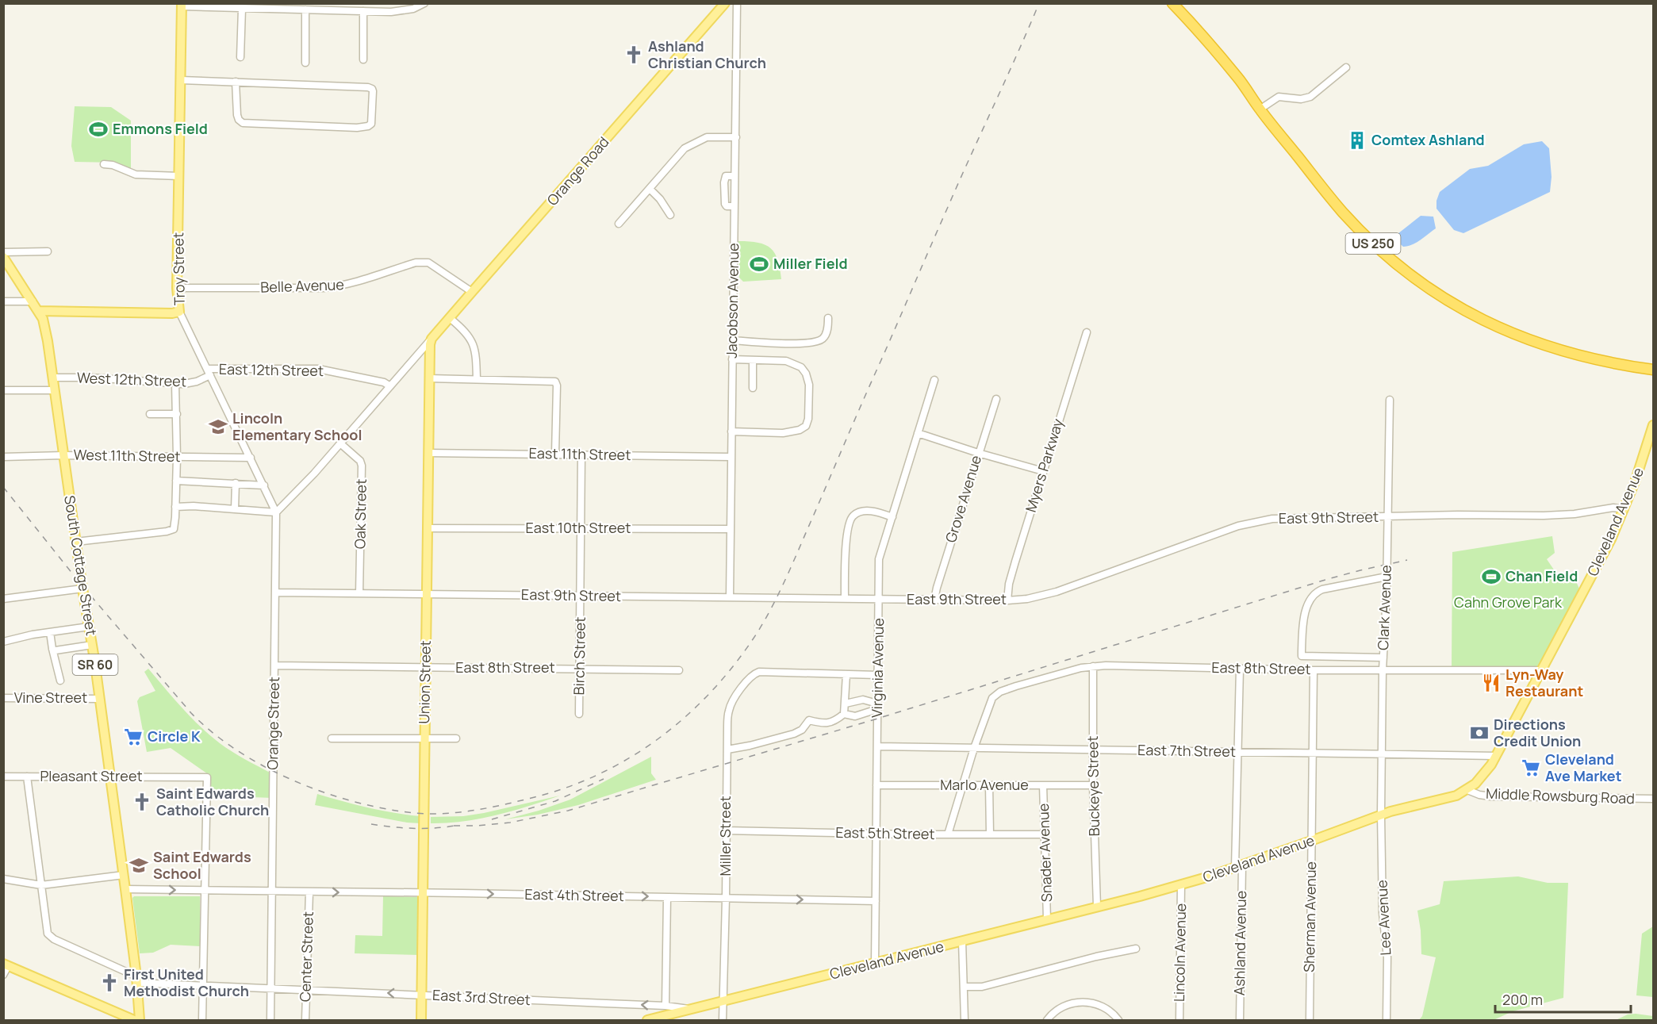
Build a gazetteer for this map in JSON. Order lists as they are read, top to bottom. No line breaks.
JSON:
{"streets":{"highway":["US 250"],"main road":["Orange Road","Troy Street","Cleveland Avenue","South Cottage Street","SR 60","Union Street"],"street":["Belle Avenue","Jacobson Avenue","East 12th Street","West 12th Street","East 11th Street","West 11th Street","Myers Parkway","Grove Avenue","Oak Street","East 9th Street","East 10th Street","Clark Avenue","Birch Street","East 8th Street","Virginia Avenue","Vine Street","Orange Street","East 7th Street","Pleasant Street","Marlo Avenue","Buckeye Street","Middle Rowsburg Road","East 5th Street","Miller Street","Snader Avenue","East 4th Street","Sherman Avenue","Lee Avenue","Ashland Avenue","Lincoln Avenue","Center Street","East 3rd Street"]},"crossings":[["Orange Road","Troy Street"],["Orange Road","Belle Avenue"],["Orange Road","East 12th Street"],["Orange Road","Oak Street"],["Orange Road","Union Street"],["Orange Road","Orange Street"],["Troy Street","Belle Avenue"],["Troy Street","East 12th Street"],["Troy Street","West 12th Street"],["Troy Street","West 11th Street"],["Troy Street","Orange Street"],["Jacobson Avenue","East 11th Street"],["Jacobson Avenue","East 9th Street"],["Jacobson Avenue","East 10th Street"],["East 12th Street","West 12th Street"],["West 12th Street","South Cottage Street"],["East 11th Street","Birch Street"],["East 11th Street","Union Street"],["West 11th Street","South Cottage Street"],["Myers Parkway","East 9th Street"],["Grove Avenue","East 9th Street"],["Oak Street","East 9th Street"],["East 9th Street","Cleveland Avenue"],["East 9th Street","Clark Avenue"],["East 9th Street","Birch Street"],["East 9th Street","Virginia Avenue"],["East 9th Street","Union Street"],["East 9th Street","Orange Street"],["Cleveland Avenue","Clark Avenue"],["Cleveland Avenue","East 8th Street"],["Cleveland Avenue","Virginia Avenue"],["Cleveland Avenue","East 7th Street"],["Cleveland Avenue","Buckeye Street"],["Cleveland Avenue","Middle Rowsburg Road"],["Cleveland Avenue","Miller Street"],["Cleveland Avenue","Snader Avenue"],["Cleveland Avenue","Sherman Avenue"],["Cleveland Avenue","Lee Avenue"],["Cleveland Avenue","Ashland Avenue"],["Cleveland Avenue","Lincoln Avenue"],["Cleveland Avenue","East 3rd Street"],["East 10th Street","Birch Street"],["East 10th Street","Union Street"],["South Cottage Street","SR 60"],["South Cottage Street","Vine Street"],["South Cottage Street","Pleasant Street"],["South Cottage Street","East 4th Street"],["South Cottage Street","East 3rd Street"],["Clark Avenue","East 8th Street"],["Clark Avenue","East 7th Street"],["Clark Avenue","Lee Avenue"],["Birch Street","East 8th Street"],["East 8th Street","Union Street"],["East 8th Street","Orange Street"],["East 8th Street","East 7th Street"],["East 8th Street","Buckeye Street"],["East 8th Street","Sherman Avenue"],["East 8th Street","Ashland Avenue"],["Virginia Avenue","East 7th Street"],["Virginia Avenue","Marlo Avenue"],["Virginia Avenue","East 5th Street"],["Virginia Avenue","East 4th Street"],["Union Street","East 4th Street"],["Union Street","East 3rd Street"],["Orange Street","East 4th Street"],["Orange Street","East 3rd Street"],["East 7th Street","Buckeye Street"],["East 7th Street","Sherman Avenue"],["East 7th Street","Ashland Avenue"],["Pleasant Street","East 4th Street"],["Marlo Avenue","Buckeye Street"],["Marlo Avenue","Snader Avenue"],["East 5th Street","Miller Street"],["East 5th Street","Snader Avenue"],["Miller Street","East 4th Street"],["East 4th Street","Center Street"],["Center Street","East 3rd Street"]],"one_way":["East 4th Street","East 3rd Street"],"parks":["Cahn Grove Park"],"places":{"church":["Ashland Christian Church","Saint Edwards Catholic Church","First United Methodist Church"],"sports":["Emmons Field","Miller Field","Chan Field"],"building":["Comtex Ashland"],"school or university":["Lincoln Elementary School","Saint Edwards School"],"restaurant":["Lyn-Way Restaurant"],"bank":["Directions Credit Union"],"supermarket":["Circle K","Cleveland Ave Market"]},"scale_bar":"200 m"}
